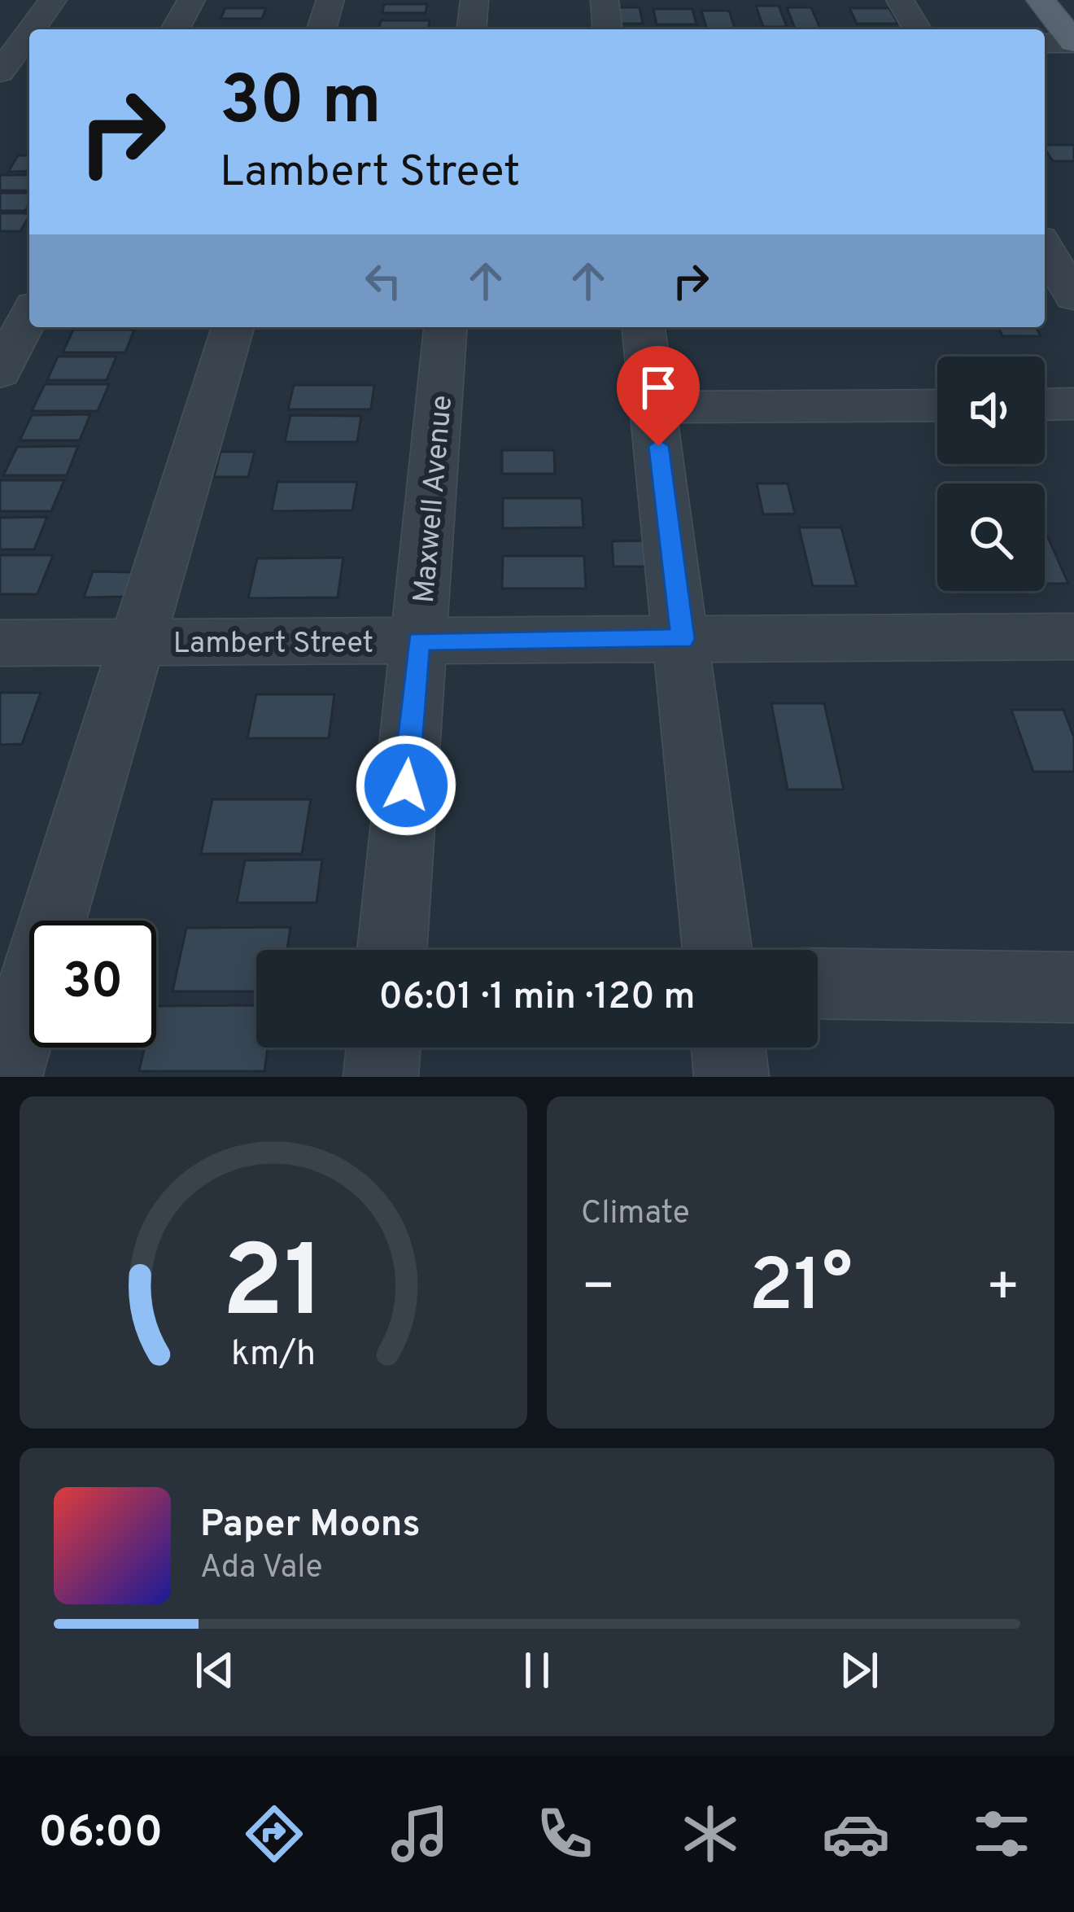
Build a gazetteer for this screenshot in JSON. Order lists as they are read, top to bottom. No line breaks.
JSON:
{"streets":{"street":["Maxwell Avenue","Lambert Street"]},"crossings":[["Maxwell Avenue","Lambert Street"]],"page":{"turn":["30 m","Lambert Street"],"limit":"30","trip":"06:01 · 1 min · 120 m","tile":"Climate","heat":["−","21°","+"],"song":["Paper Moons","Ada Vale"],"tabs":"06:00","gauge":["21","km/h"]}}
